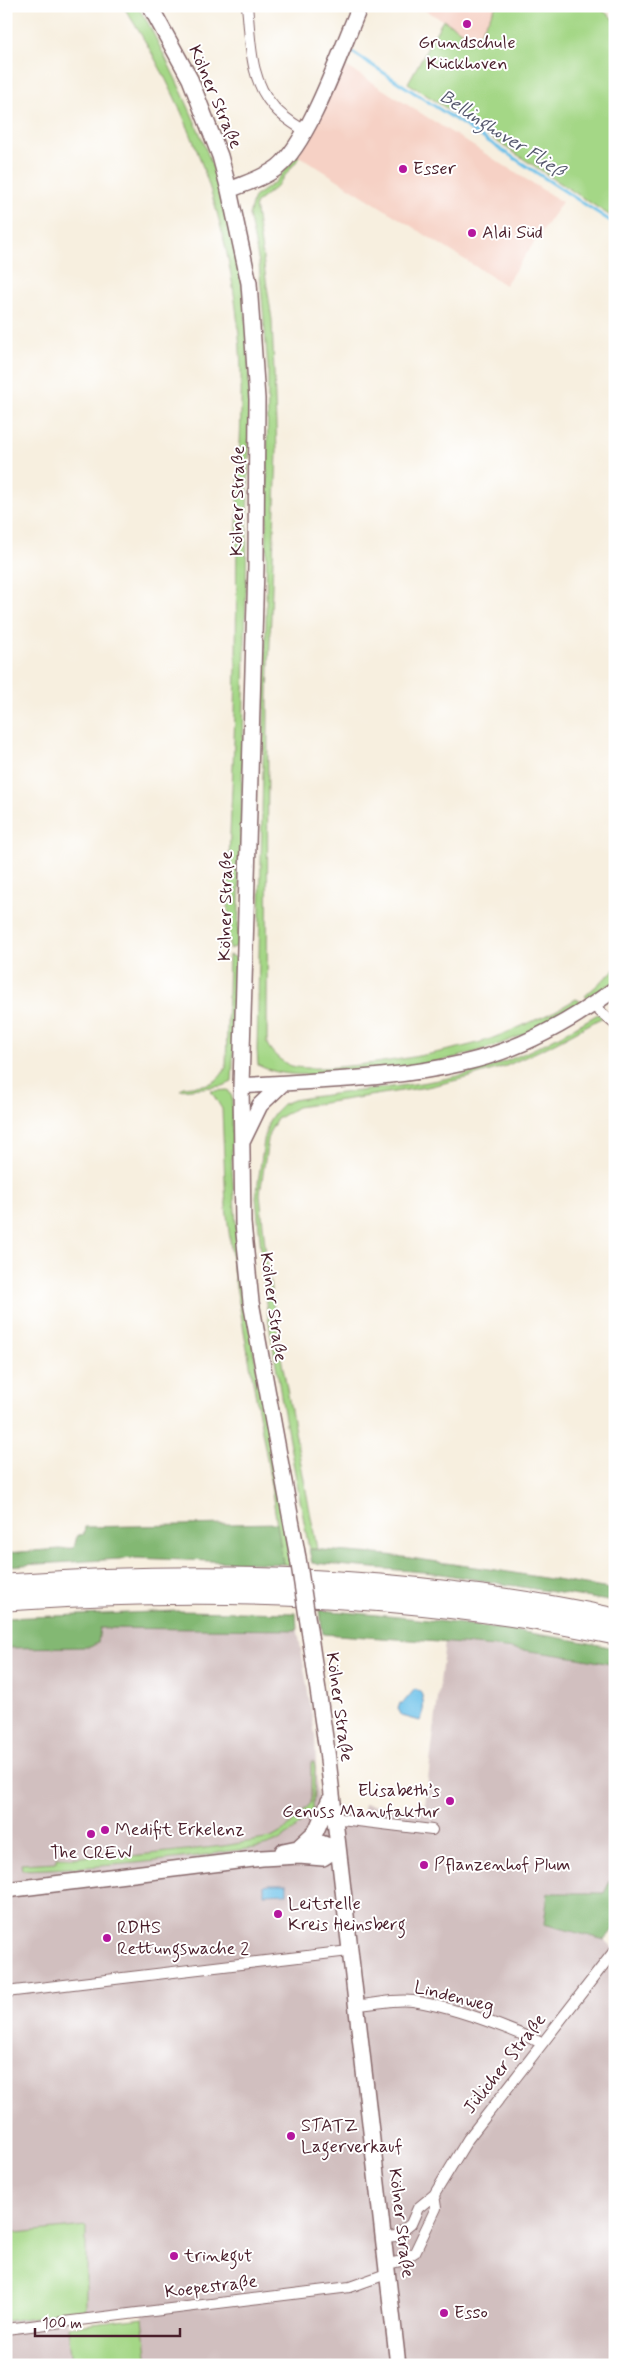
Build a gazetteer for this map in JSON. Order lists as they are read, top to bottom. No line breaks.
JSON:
{"streets":{"main road":["Kölner Straße"],"street":["Lindenweg","Jülicher Straße","Koepestraße"]},"crossings":[["Kölner Straße","Lindenweg"],["Kölner Straße","Jülicher Straße"],["Kölner Straße","Koepestraße"],["Lindenweg","Jülicher Straße"],["Jülicher Straße","Koepestraße"]],"water":["Bellinghover Fließ"],"places":["Grundschule Kückhoven","Esser","Aldi Süd","Elisabeth’s Genuss Manufaktur","Medifit Erkelenz","The CREW","Pflanzenhof Plum","Leitstelle Kreis Heinsberg","RDHS Rettungswache 2","STATZ Lagerverkauf","trinkgut","Esso"],"scale_bar":"100 m"}
